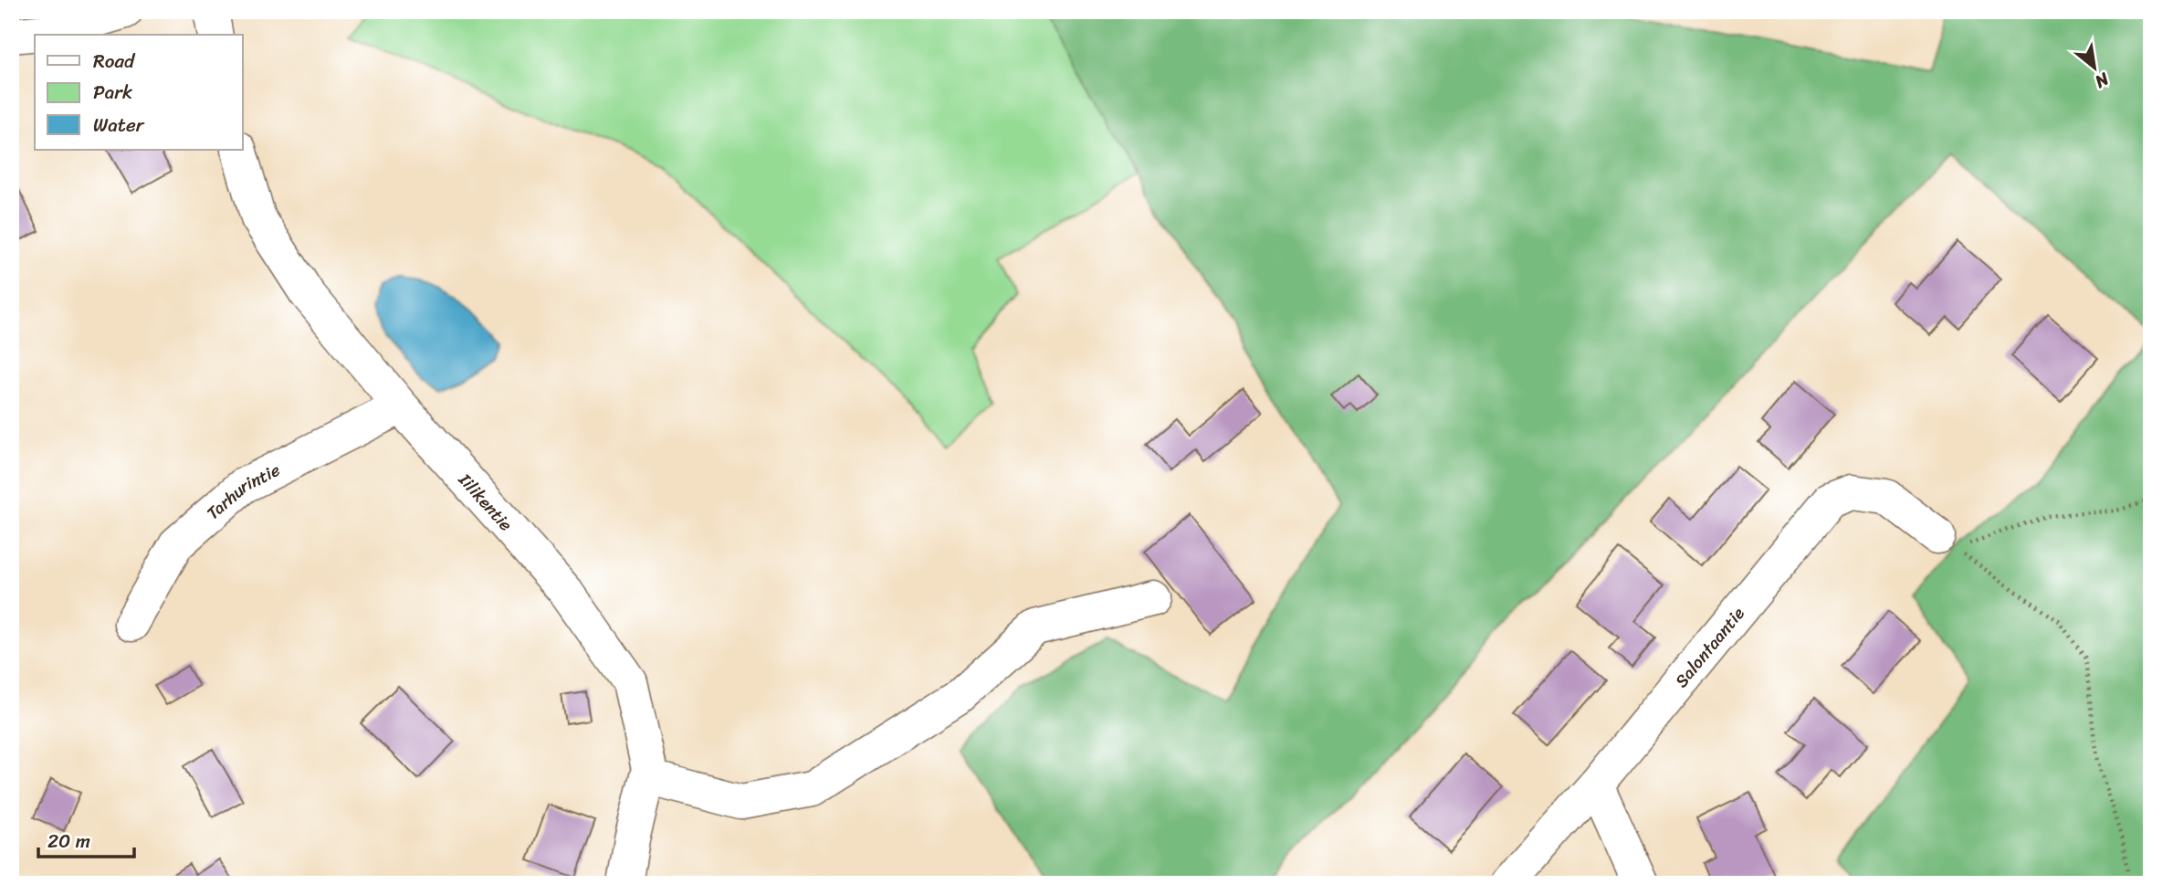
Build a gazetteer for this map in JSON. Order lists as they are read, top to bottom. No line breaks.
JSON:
{"streets":{"street":["Tarhurintie","Iilikentie","Salontaantie"]},"crossings":[["Tarhurintie","Iilikentie"]],"legend":["Road","Park","Water"],"scale_bar":"20 m","north":"bottom right"}
